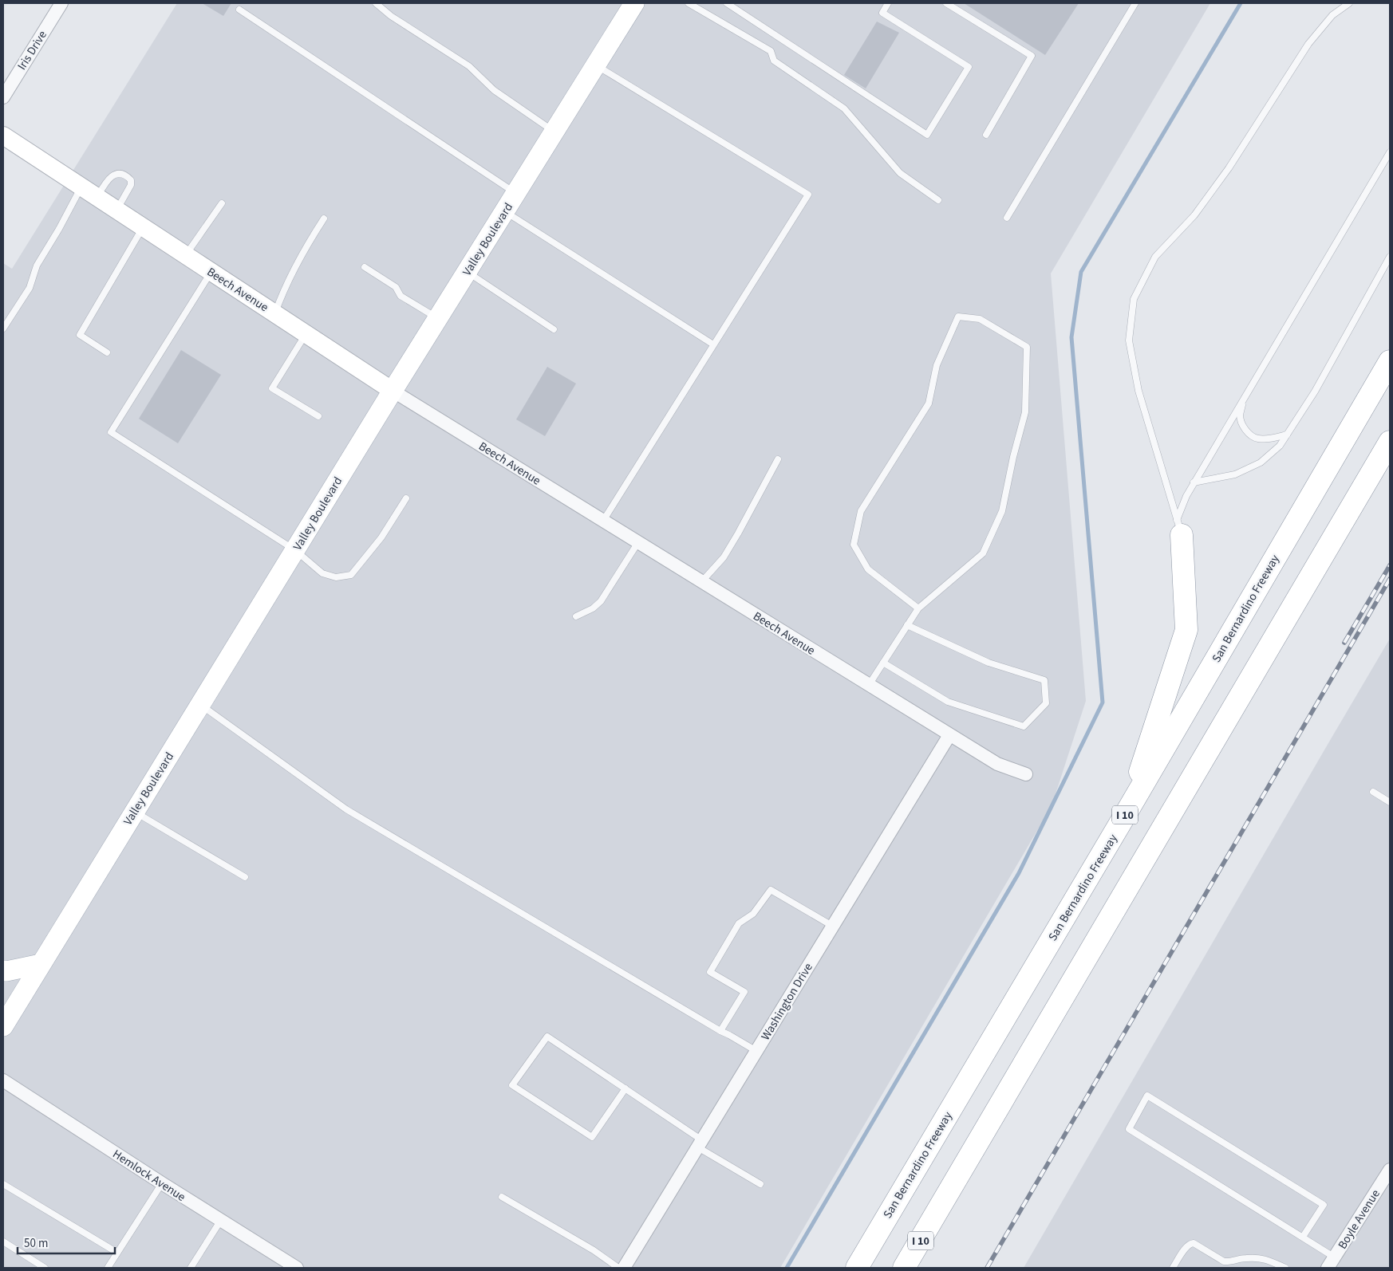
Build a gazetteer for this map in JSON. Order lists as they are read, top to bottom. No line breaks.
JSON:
{"streets":{"highway":["San Bernardino Freeway","I 10"],"main road":["Valley Boulevard","Beech Avenue"],"street":["Iris Drive","Washington Drive","Hemlock Avenue","Boyle Avenue"]},"crossings":[["Valley Boulevard","Beech Avenue"],["Beech Avenue","Washington Drive"]],"scale_bar":"50 m"}
